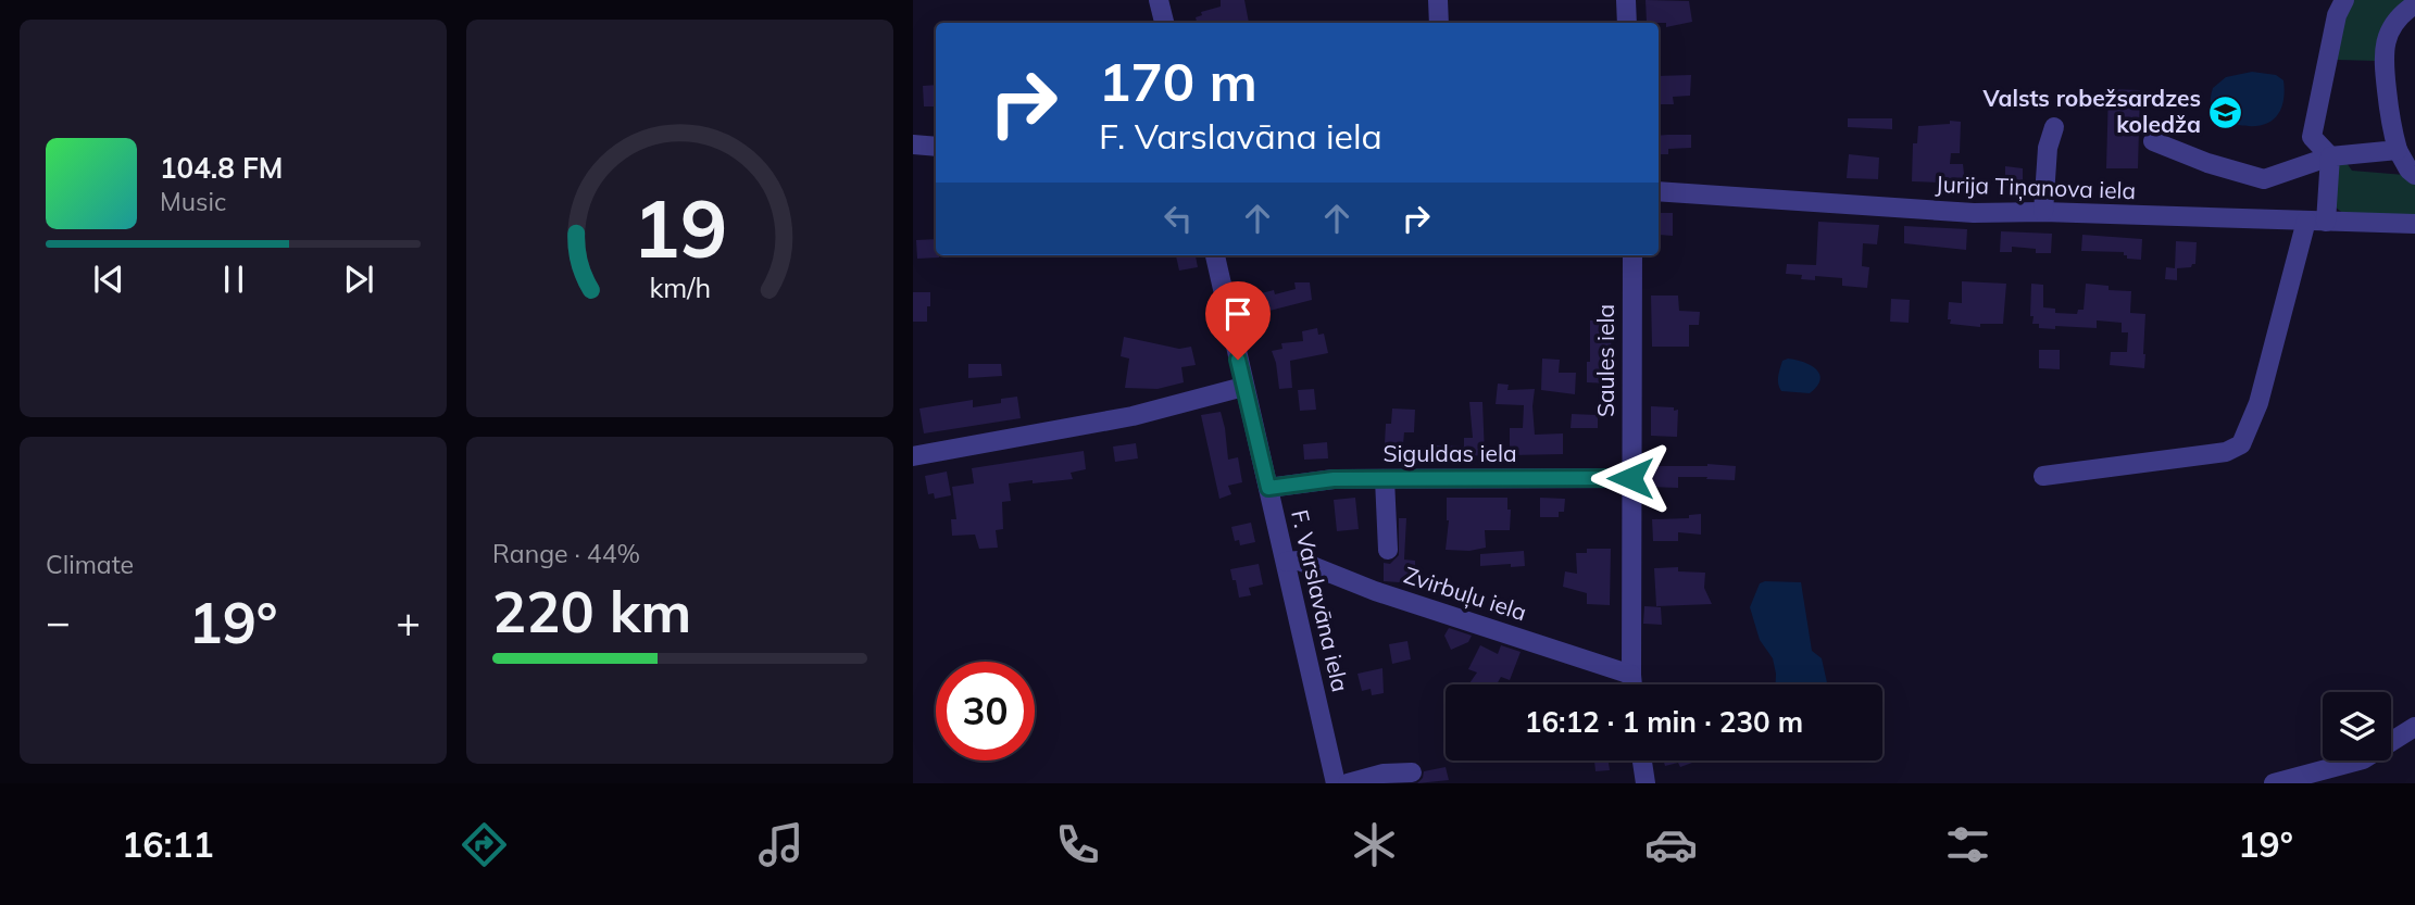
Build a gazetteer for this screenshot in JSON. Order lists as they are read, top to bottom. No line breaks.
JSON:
{"streets":{"street":["Jurija Tiņanova iela","Saules iela","Siguldas iela","Zvirbuļu iela","F. Varslavāna iela"]},"crossings":[["Saules iela","Siguldas iela"],["Saules iela","Zvirbuļu iela"],["Siguldas iela","F. Varslavāna iela"],["Zvirbuļu iela","F. Varslavāna iela"]],"places":{"school or university":["Valsts robežsardzes koledža"]},"page":{"turn":["170 m","F. Varslavāna iela"],"song":["104.8 FM","Music"],"tile":["Climate",["Range · 44%","220 km"]],"heat":["−","19°","+"],"limit":"30","trip":"16:12 · 1 min · 230 m","tabs":["16:11","19°"],"gauge":["19","km/h"]}}
